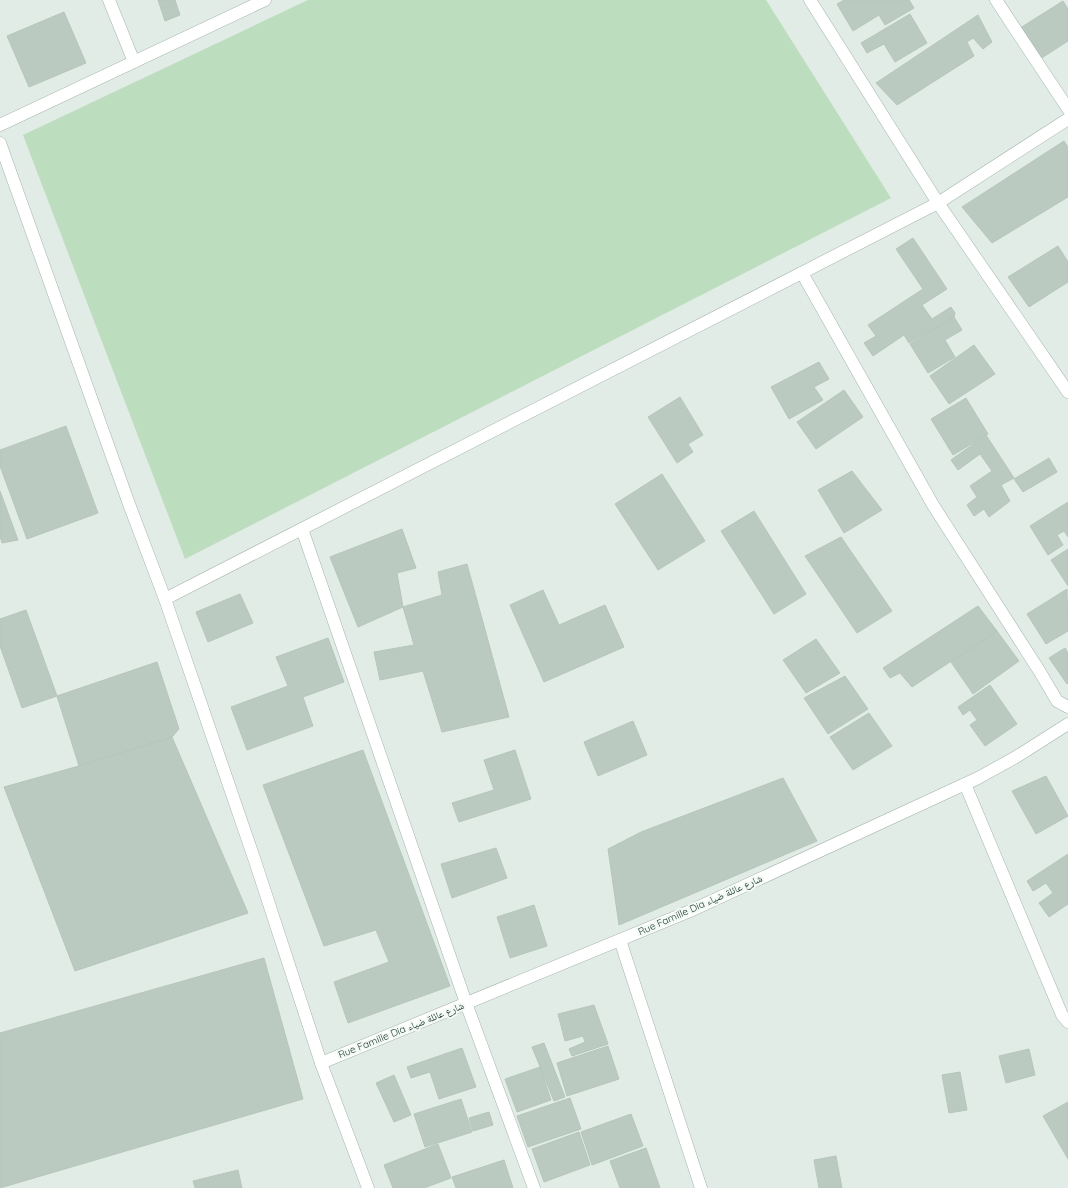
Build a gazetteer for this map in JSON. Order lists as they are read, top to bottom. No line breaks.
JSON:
{"streets":{"street":["Rue Famille Dia شارع عائلة ضياء"]}}
